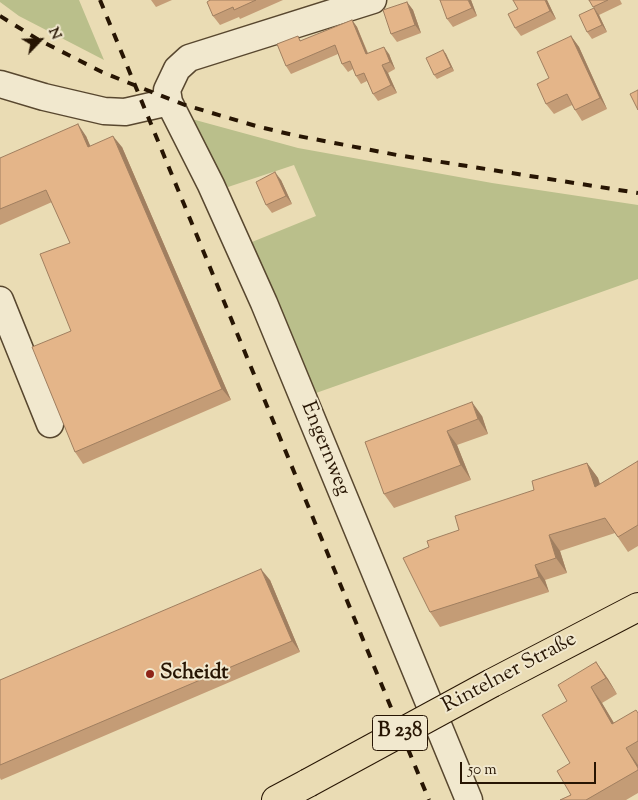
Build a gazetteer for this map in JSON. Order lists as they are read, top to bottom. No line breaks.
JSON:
{"streets":{"main road":["Rintelner Straße","B 238"],"street":["Engernweg"]},"places":["Scheidt"],"scale_bar":"50 m","north":"top right"}
